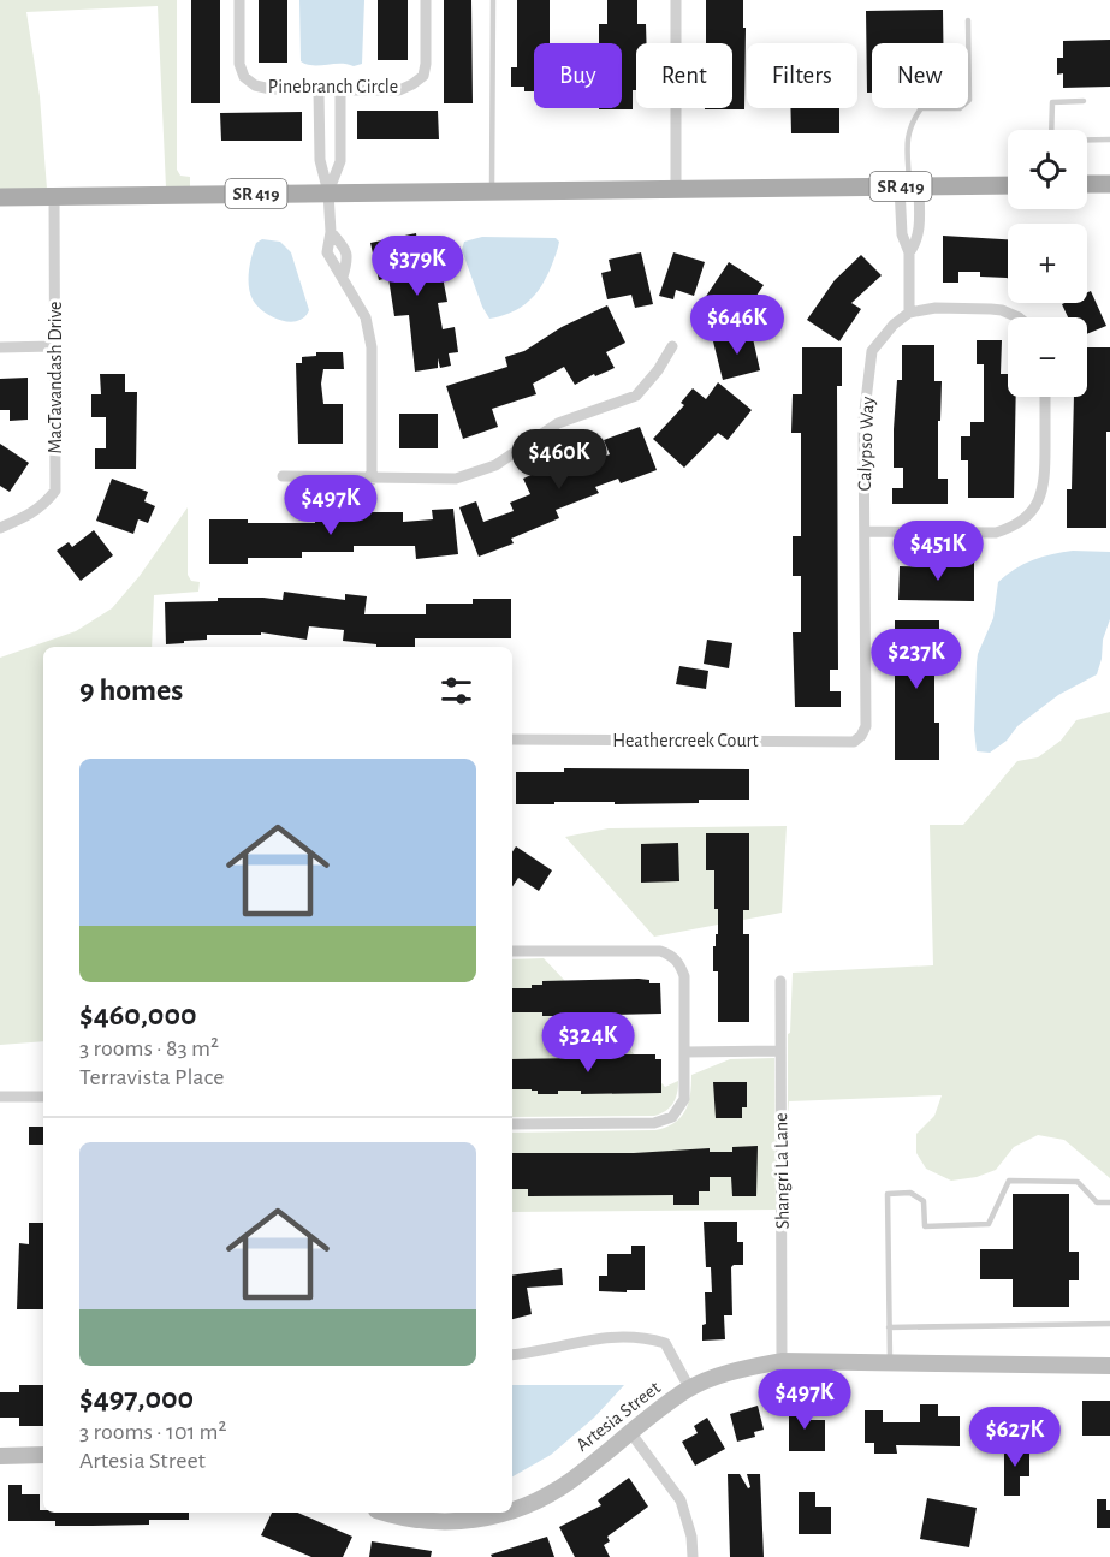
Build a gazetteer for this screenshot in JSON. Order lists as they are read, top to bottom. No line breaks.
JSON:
{"streets":{"main road":["SR 419"],"street":["Pinebranch Circle","MacTavandash Drive","Calypso Way","Heathercreek Court","Shangri La Lane","Artesia Street"]},"crossings":[["SR 419","MacTavandash Drive"],["Calypso Way","Heathercreek Court"],["Shangri La Lane","Artesia Street"]],"page":{"chip":["Buy","Rent","Filters","New"],"map_buttons":["+","−"],"price":["$379K","$646K","$460K","$497K","$451K","$237K","$324K","$497K","$627K"],"heading":"9 homes","list":[{"name":"$460,000","note":"3 rooms · 83 m² · Terravista Place"},{"name":"$497,000","note":"3 rooms · 101 m² · Artesia Street"}]}}
